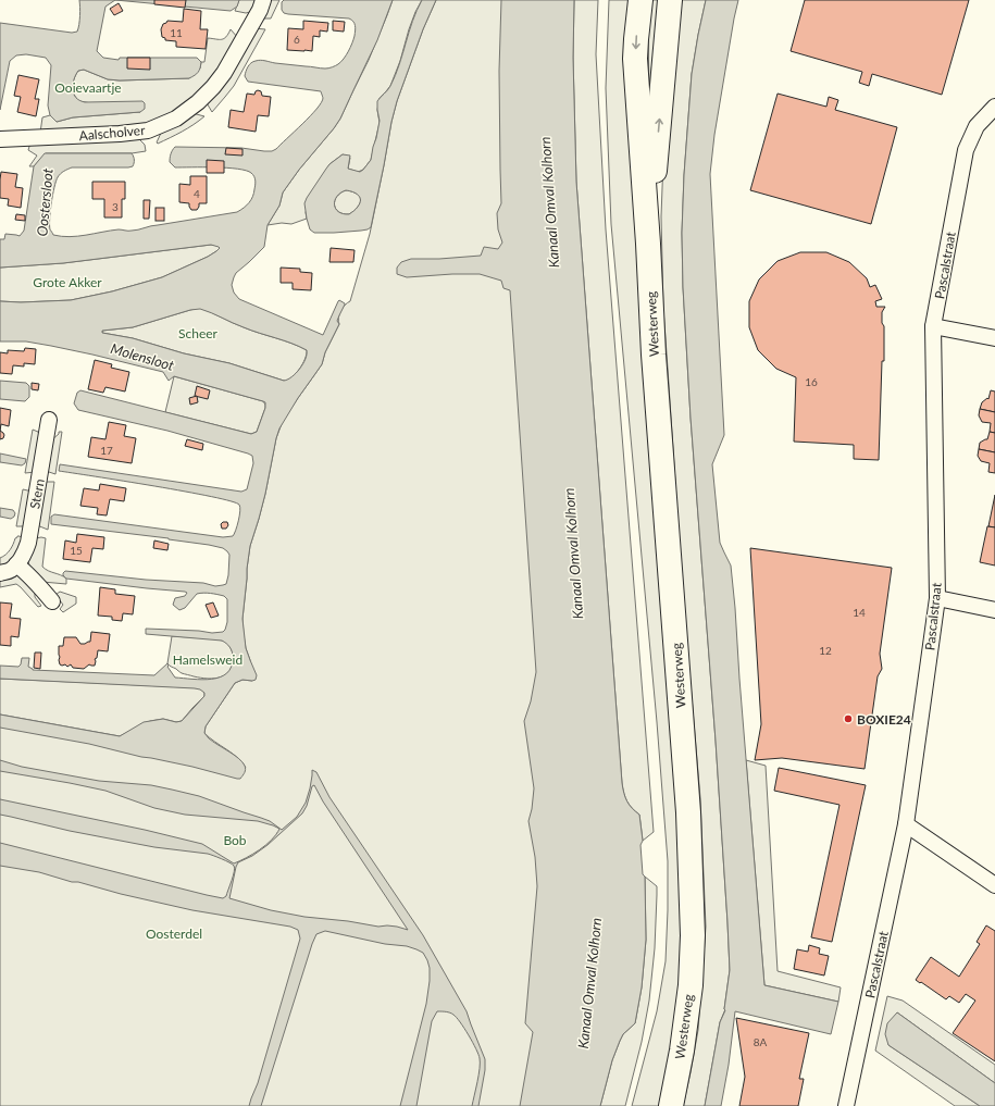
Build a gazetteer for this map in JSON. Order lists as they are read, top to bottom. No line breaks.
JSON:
{"streets":{"main road":["Westerweg"],"street":["Aalscholver","Pascalstraat","Stern"]},"water":["Oostersloot","Kanaal Omval Kolhorn","Molensloot"],"parks":["Ooievaartje","Grote Akker","Scheer","Hamelsweid","Bob","Oosterdel"],"places":["BOXIE24"],"house_numbers":["11","6","4","3","16","17","15","14","12","8A"]}
